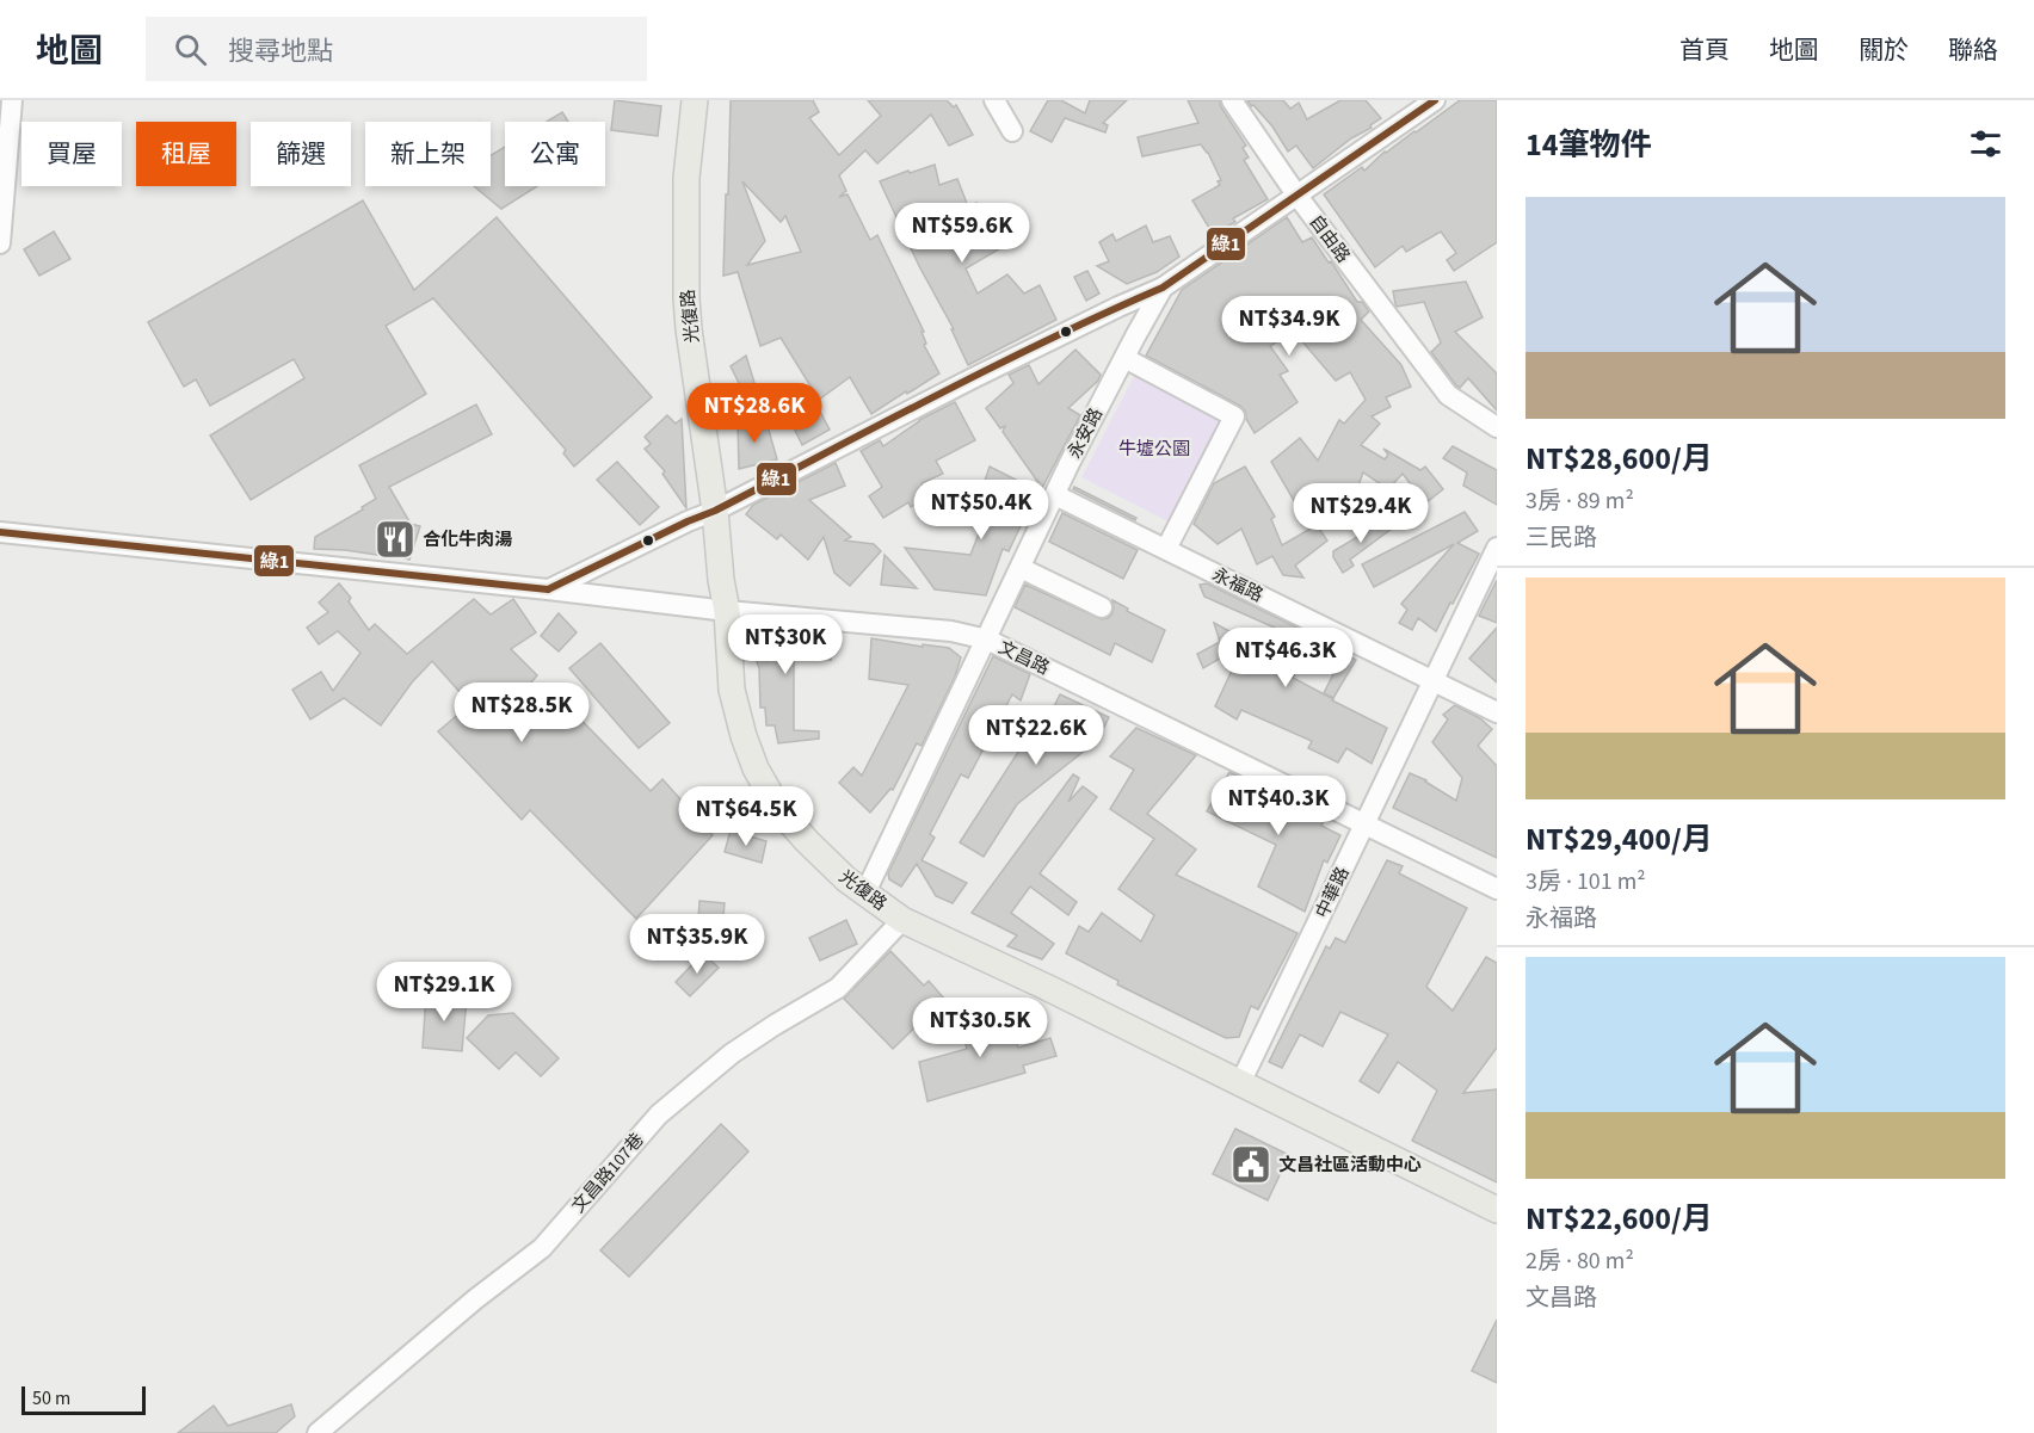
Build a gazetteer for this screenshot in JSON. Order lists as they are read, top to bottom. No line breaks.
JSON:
{"streets":{"main road":["光復路"],"street":["自由路","永安路","永福路","文昌路","中華路","文昌路107巷"]},"crossings":[["光復路","永安路"],["光復路","文昌路"],["光復路","中華路"],["光復路","文昌路107巷"],["永安路","永福路"],["永安路","文昌路"],["永福路","中華路"],["文昌路","中華路"]],"parks":["牛墟公園"],"places":{"restaurant":["合化牛肉湯"],"public building":["文昌社區活動中心"]},"lines":["transit line 綠1"],"scale_bar":"50 m","page":{"header":"地圖","search":"搜尋地點","nav":["首頁","地圖","關於","聯絡"],"heading":"14筆物件","chip":["買屋","租屋","篩選","新上架","公寓"],"list":[{"name":"NT$28,600/月","note":"3房 · 89 m² · 三民路"},{"name":"NT$29,400/月","note":"3房 · 101 m² · 永福路"},{"name":"NT$22,600/月","note":"2房 · 80 m² · 文昌路"}],"price":["NT$59.6K","NT$34.9K","NT$28.6K","NT$50.4K","NT$29.4K","NT$30K","NT$46.3K","NT$28.5K","NT$22.6K","NT$40.3K","NT$64.5K","NT$35.9K","NT$29.1K","NT$30.5K"],"scale":"50 m"}}
